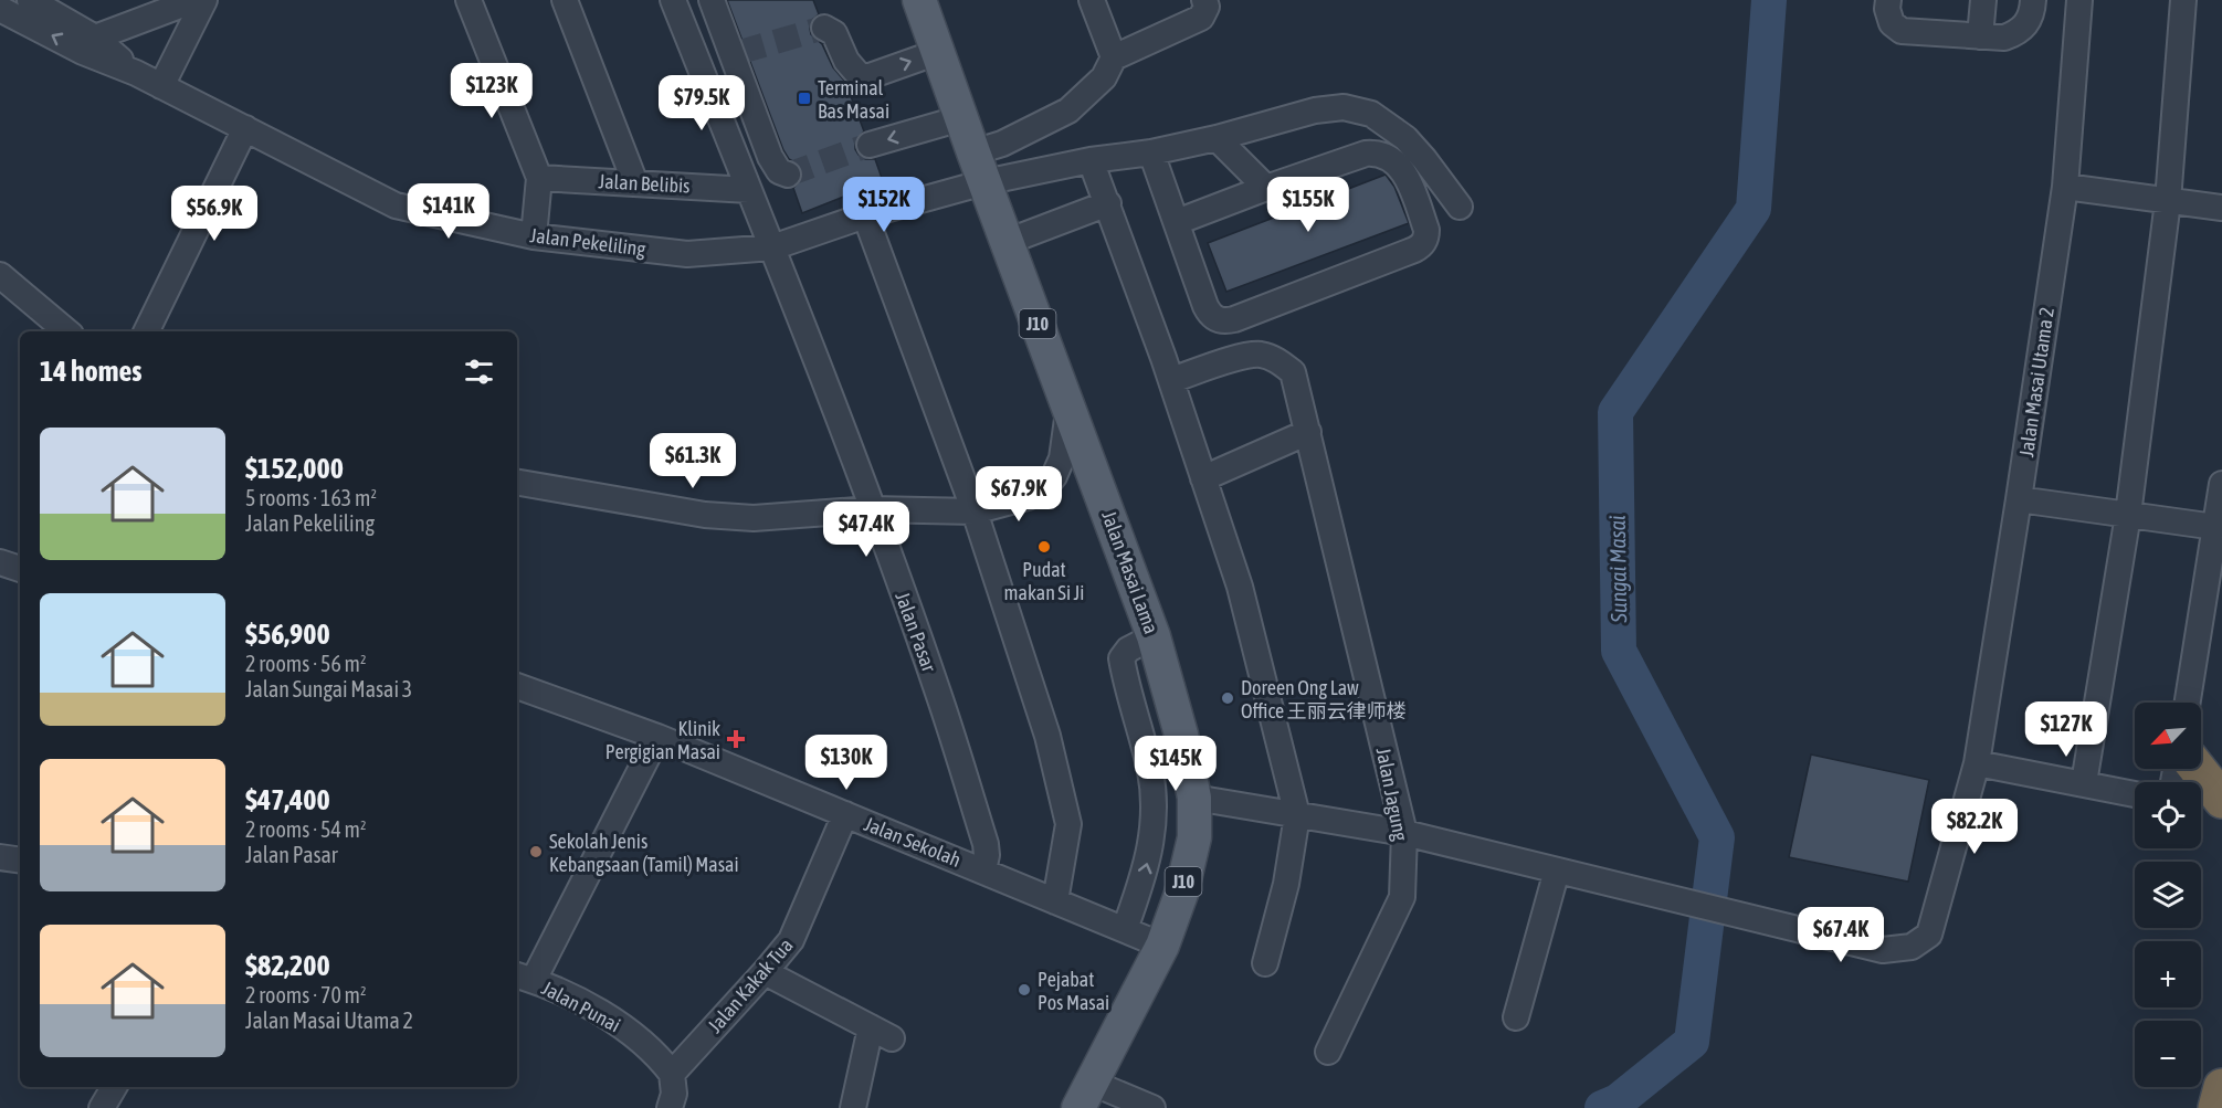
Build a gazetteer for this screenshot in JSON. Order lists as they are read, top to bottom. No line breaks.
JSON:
{"streets":{"main road":["J10","Jalan Masai Lama"],"street":["Jalan Belibis","Jalan Pekeliling","Jalan Masai Utama 2","Jalan Pasar","Jalan Jagung","Jalan Sekolah","Jalan Kakak Tua","Jalan Punai"]},"crossings":[["Jalan Belibis","Jalan Pasar"],["Jalan Pekeliling","Jalan Masai Lama"],["Jalan Pekeliling","Jalan Pasar"],["Jalan Masai Utama 2","Jalan Masai Lama"],["Jalan Masai Utama 2","Jalan Jagung"],["Jalan Masai Lama","Jalan Sekolah"],["Jalan Pasar","Jalan Sekolah"],["Jalan Sekolah","Jalan Kakak Tua"],["Jalan Kakak Tua","Jalan Punai"]],"water":["Sungai Masai"],"places":{"transit":["Terminal Bas Masai"],"other":["Pudat makan Si Ji","Doreen Ong Law Office 王丽云律师楼","Sekolah Jenis Kebangsaan (Tamil) Masai","Pejabat Pos Masai"],"health":["Klinik Pergigian Masai"]},"north":"bottom left","page":{"price":["$123K","$79.5K","$152K","$155K","$141K","$56.9K","$61.3K","$67.9K","$47.4K","$127K","$130K","$145K","$82.2K","$67.4K"],"heading":"14 homes","list":[{"name":"$152,000","note":"5 rooms · 163 m² · Jalan Pekeliling"},{"name":"$56,900","note":"2 rooms · 56 m² · Jalan Sungai Masai 3"},{"name":"$47,400","note":"2 rooms · 54 m² · Jalan Pasar"},{"name":"$82,200","note":"2 rooms · 70 m² · Jalan Masai Utama 2"}],"map_buttons":["+","−"]}}
